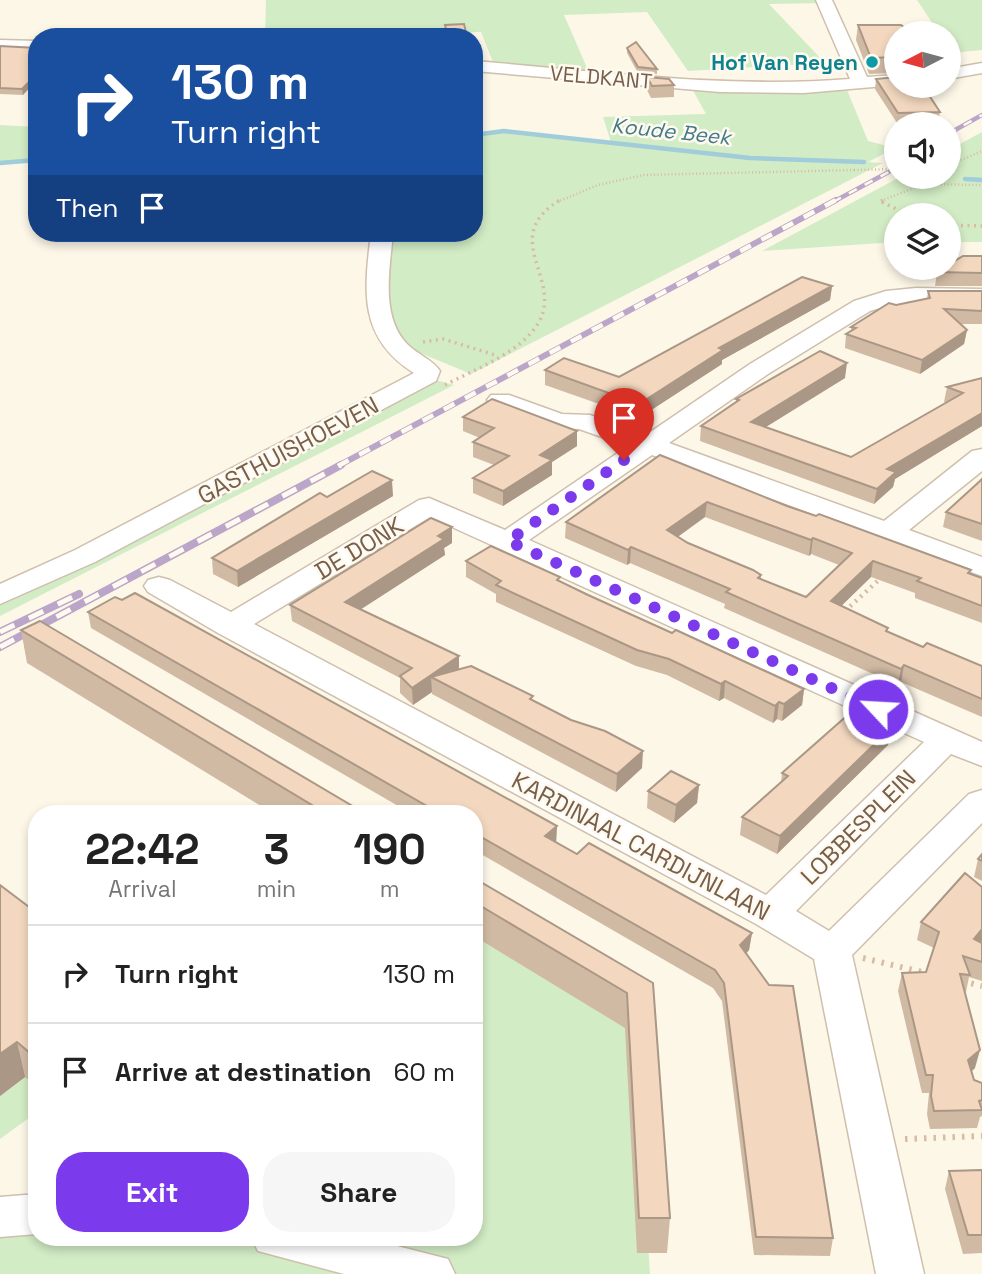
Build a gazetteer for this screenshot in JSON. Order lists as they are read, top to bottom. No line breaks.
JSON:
{"streets":{"street":["VELDKANT","GASTHUISHOEVEN","DE DONK","LOBBESPLEIN","KARDINAAL CARDIJNLAAN"]},"crossings":[["DE DONK","KARDINAAL CARDIJNLAAN"],["LOBBESPLEIN","KARDINAAL CARDIJNLAAN"]],"water":["Koude Beek"],"places":["Hof Van Reyen"],"north":"left","page":{"turn":["130 m","Turn right"],"then":"Then","eta":["22:42","Arrival","3","min","190","m"],"list":[{"name":"Turn right","value":"130 m"},{"name":"Arrive at destination","value":"60 m"}],"buttons":["Exit","Share"]}}
